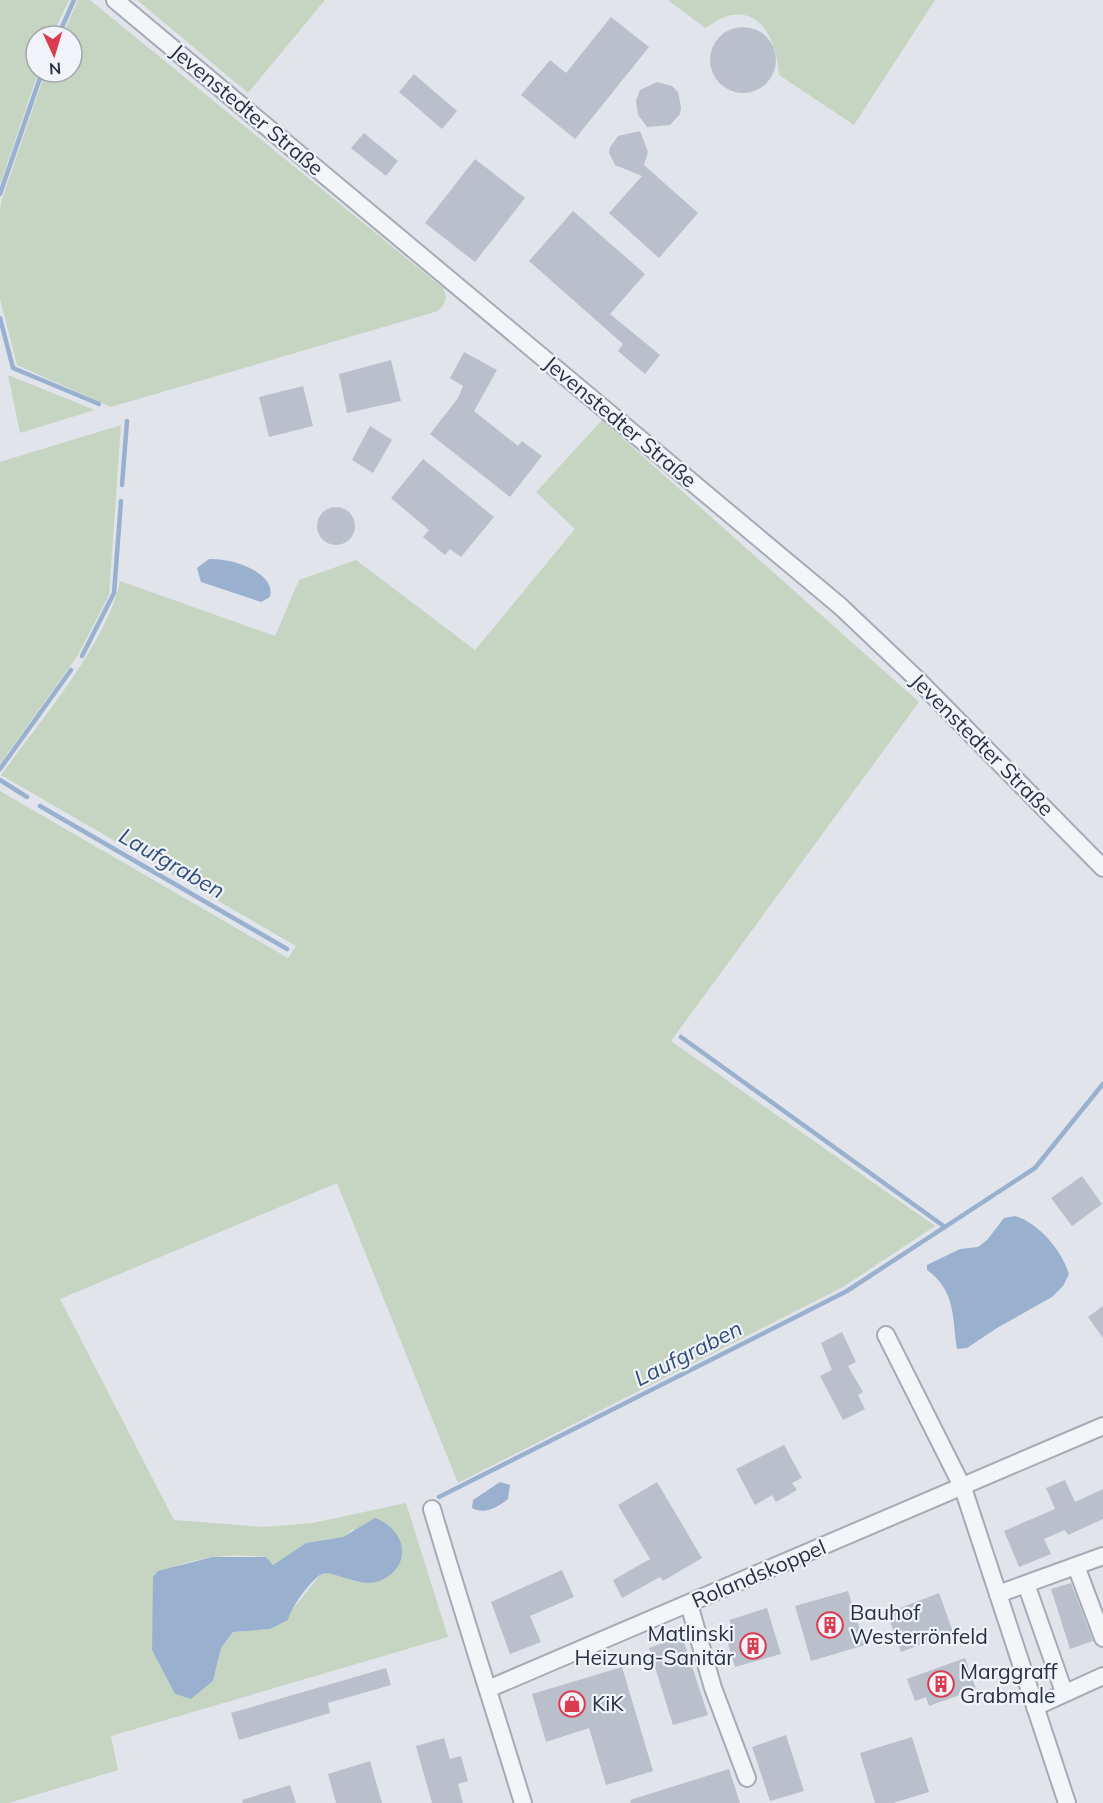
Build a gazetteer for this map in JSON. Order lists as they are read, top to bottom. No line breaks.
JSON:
{"streets":{"street":["Jevenstedter Straße","Rolandskoppel"]},"water":["Laufgraben"],"places":{"building":["Bauhof Westerrönfeld","Matlinski Heizung-Sanitär","Marggraff Grabmale"],"shop":["KiK"]},"north":"bottom"}
